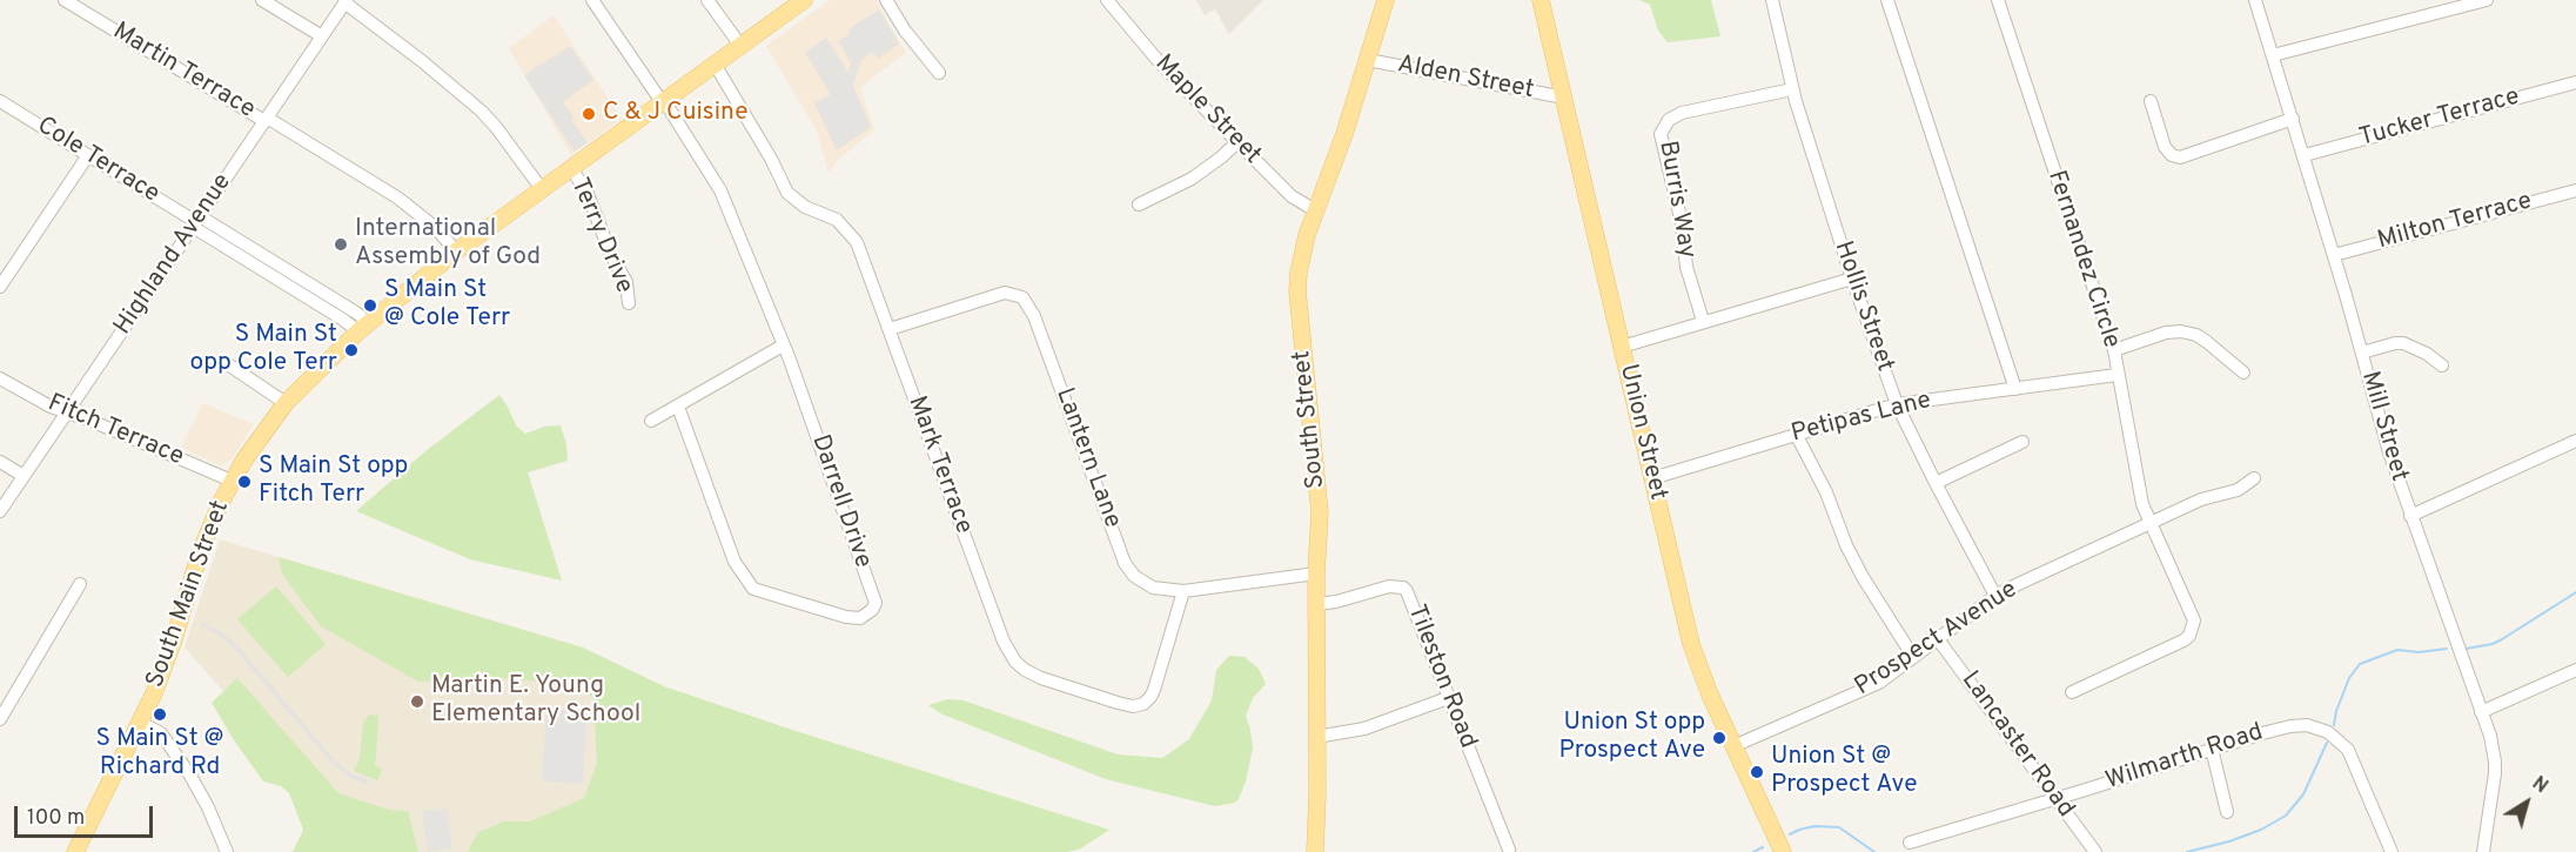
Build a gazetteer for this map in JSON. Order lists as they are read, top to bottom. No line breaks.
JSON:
{"streets":{"main road":["South Street","Union Street","South Main Street"],"street":["Martin Terrace","Alden Street","Maple Street","Tucker Terrace","Cole Terrace","Burris Way","Milton Terrace","Terry Drive","Highland Avenue","Fernandez Circle","Hollis Street","Petipas Lane","Mill Street","Fitch Terrace","Lantern Lane","Mark Terrace","Darrell Drive","Prospect Avenue","Tileston Road","Lancaster Road","Wilmarth Road"]},"crossings":[["Martin Terrace","Highland Avenue"],["Martin Terrace","South Main Street"],["Alden Street","South Street"],["Alden Street","Union Street"],["Maple Street","South Street"],["Tucker Terrace","Mill Street"],["Cole Terrace","Highland Avenue"],["Cole Terrace","South Main Street"],["Burris Way","Hollis Street"],["Milton Terrace","Mill Street"],["Terry Drive","South Main Street"],["Highland Avenue","Fitch Terrace"],["Fernandez Circle","Petipas Lane"],["Fernandez Circle","Prospect Avenue"],["Hollis Street","Petipas Lane"],["Hollis Street","Prospect Avenue"],["Petipas Lane","Union Street"],["South Street","Lantern Lane"],["South Street","Tileston Road"],["Fitch Terrace","South Main Street"],["Union Street","Prospect Avenue"],["Lantern Lane","Mark Terrace"],["Mark Terrace","South Main Street"],["Darrell Drive","South Main Street"],["Prospect Avenue","Lancaster Road"],["Lancaster Road","Wilmarth Road"]],"places":["C & J Cuisine","International Assembly of God","S Main St @ Cole Terr","S Main St opp Cole Terr","S Main St opp Fitch Terr","Martin E. Young Elementary School","S Main St @ Richard Rd","Union St opp Prospect Ave","Union St @ Prospect Ave"],"scale_bar":"100 m","north":"top right"}
